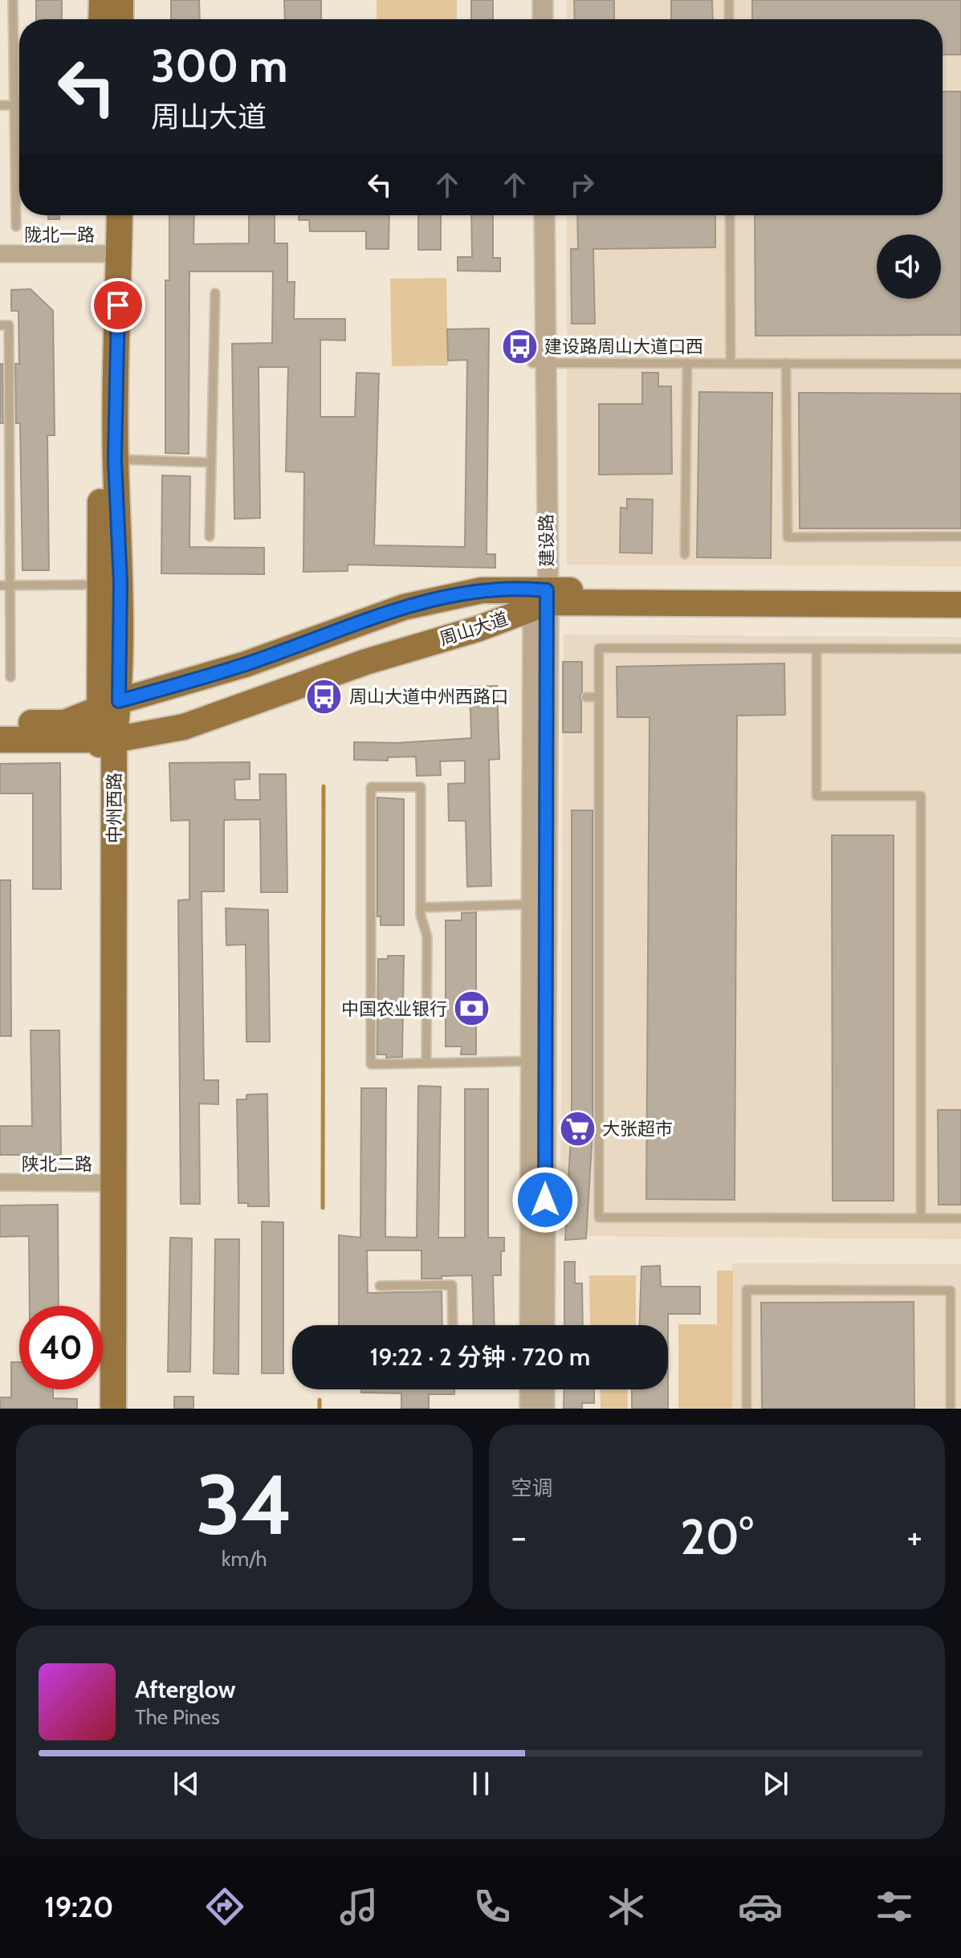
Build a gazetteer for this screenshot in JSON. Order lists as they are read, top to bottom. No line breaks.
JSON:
{"streets":{"main road":["周山大道","中州西路"],"street":["陇北一路","建设路","陕北二路"]},"crossings":[["陇北一路","中州西路"],["建设路","周山大道"],["周山大道","中州西路"],["中州西路","陕北二路"]],"places":{"bus stop":["建设路周山大道口西","周山大道中州西路口"],"bank":["中国农业银行"],"supermarket":["大张超市"]},"page":{"turn":["300 m","周山大道"],"limit":"40","trip":"19:22 · 2 分钟 · 720 m","tile":[["34","km/h"],"空调"],"heat":["−","20°","+"],"song":["Afterglow","The Pines"],"tabs":"19:20"}}
